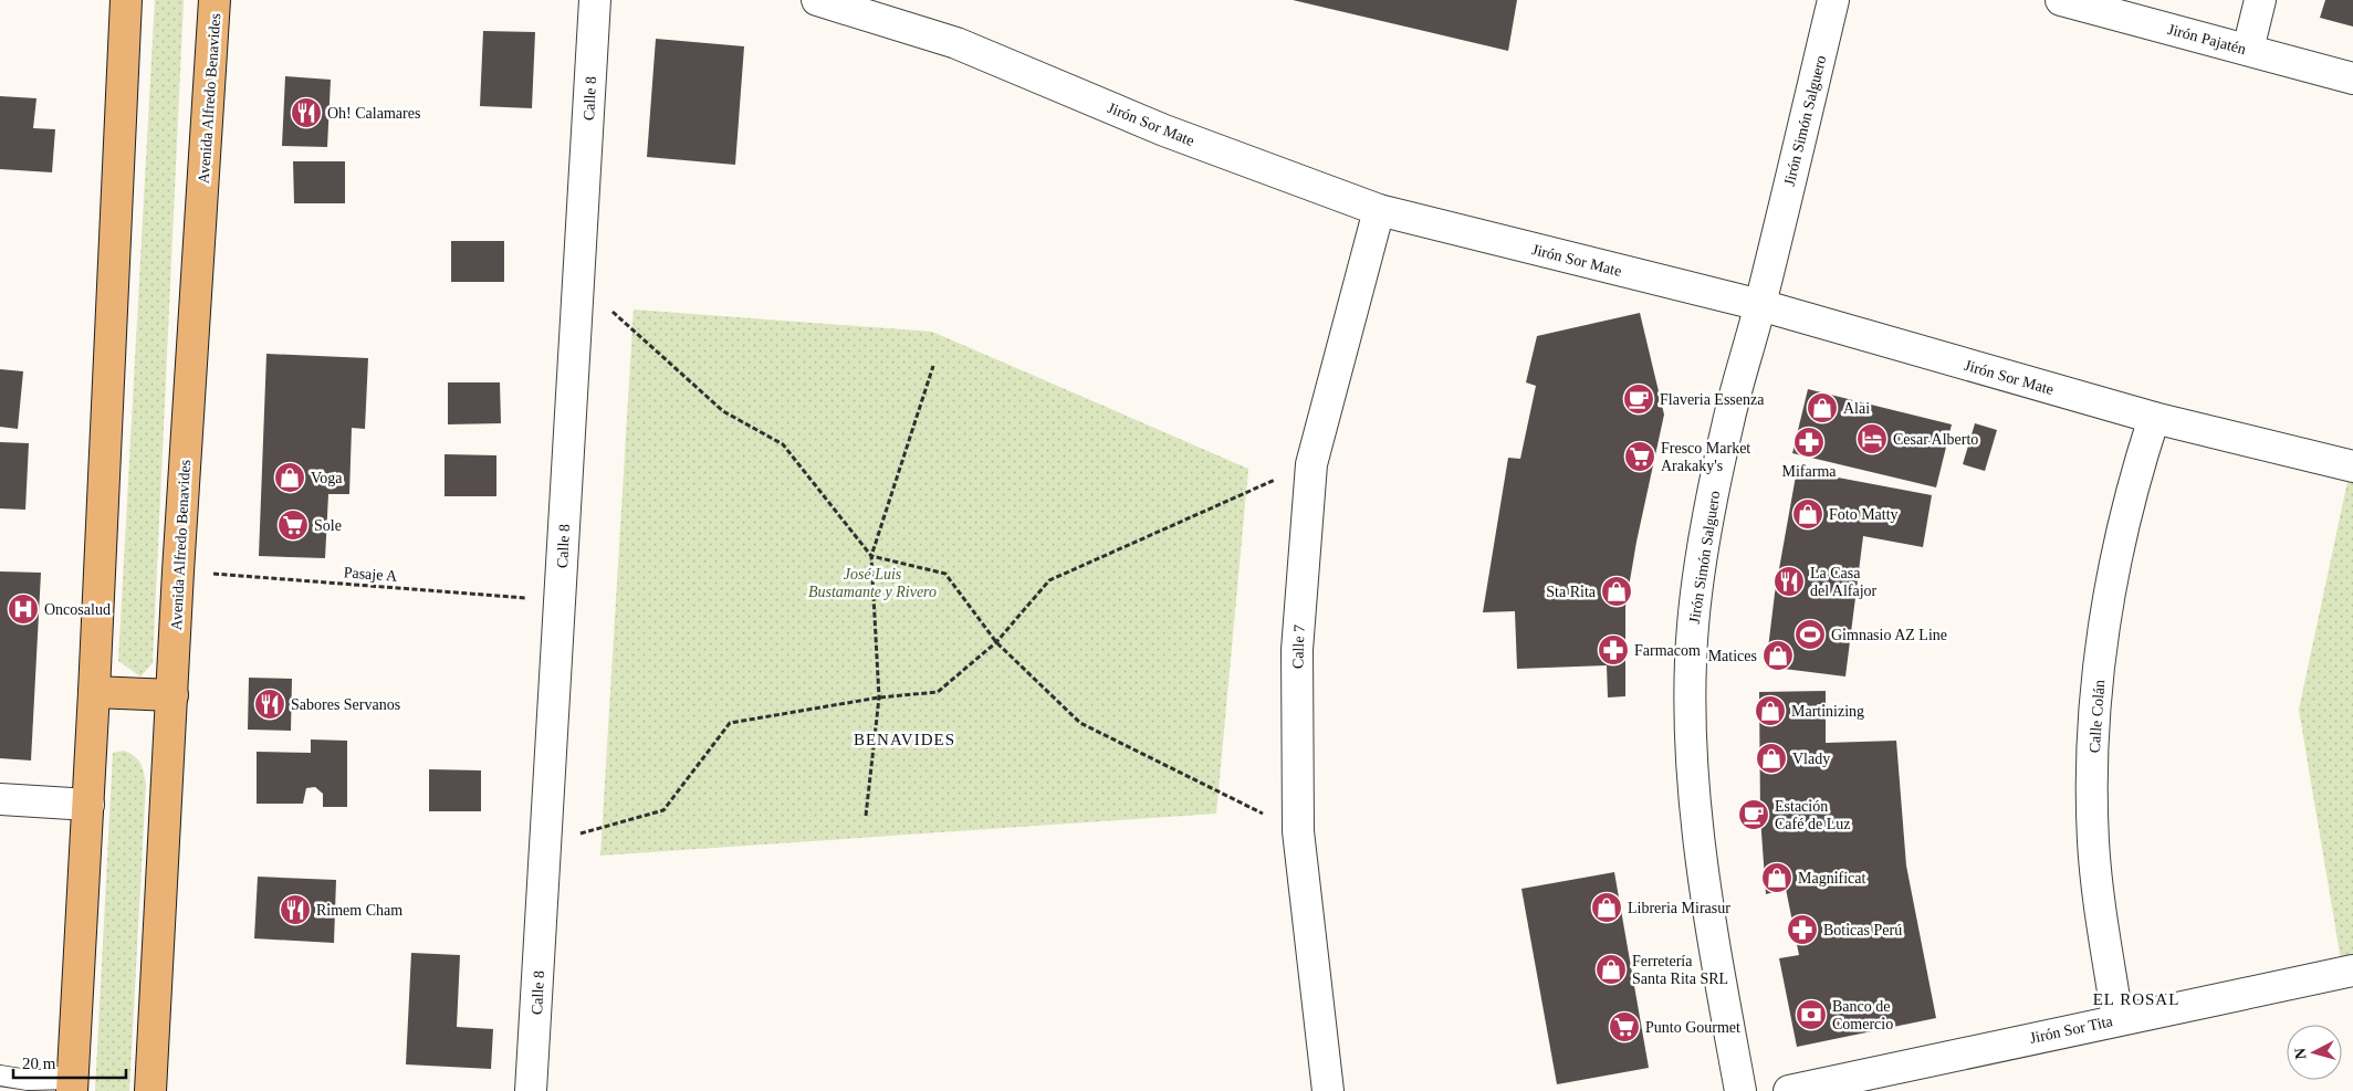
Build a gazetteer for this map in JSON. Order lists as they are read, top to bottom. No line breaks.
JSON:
{"streets":{"main road":["Avenida Alfredo Benavides"],"street":["Jirón Pajatén","Calle 8","Jirón Simón Salguero","Jirón Sor Mate","Calle 7","Calle Colán","Jirón Sor Tita"],"path":["Pasaje A"]},"crossings":[["Avenida Alfredo Benavides","Pasaje A"],["Calle 8","Pasaje A"],["Jirón Simón Salguero","Jirón Sor Mate"],["Jirón Sor Mate","Calle 7"],["Jirón Sor Mate","Calle Colán"],["Calle Colán","Jirón Sor Tita"]],"districts":["BENAVIDES","EL ROSAL"],"parks":["José Luis Bustamante y Rivero"],"places":{"restaurant":["Oh! Calamares","La Casa del Alfajor","Sabores Servanos","Rimem Cham"],"cafe":["Flaveria Essenza","Estación Café de Luz"],"shop":["Alai","Voga","Foto Matty","Sta Rita","Matices","Martinizing","Vlady","Magnificat","Libreria Mirasur","Ferretería Santa Rita SRL"],"hotel":["Cesar Alberto"],"pharmacy":["Mifarma","Farmacom","Boticas Perú"],"supermarket":["Fresco Market Arakaky's","Sole","Punto Gourmet"],"hospital":["Oncosalud"],"sports":["Gimnasio AZ Line"],"bank":["Banco de Comercio"]},"scale_bar":"20 m","north":"left"}
